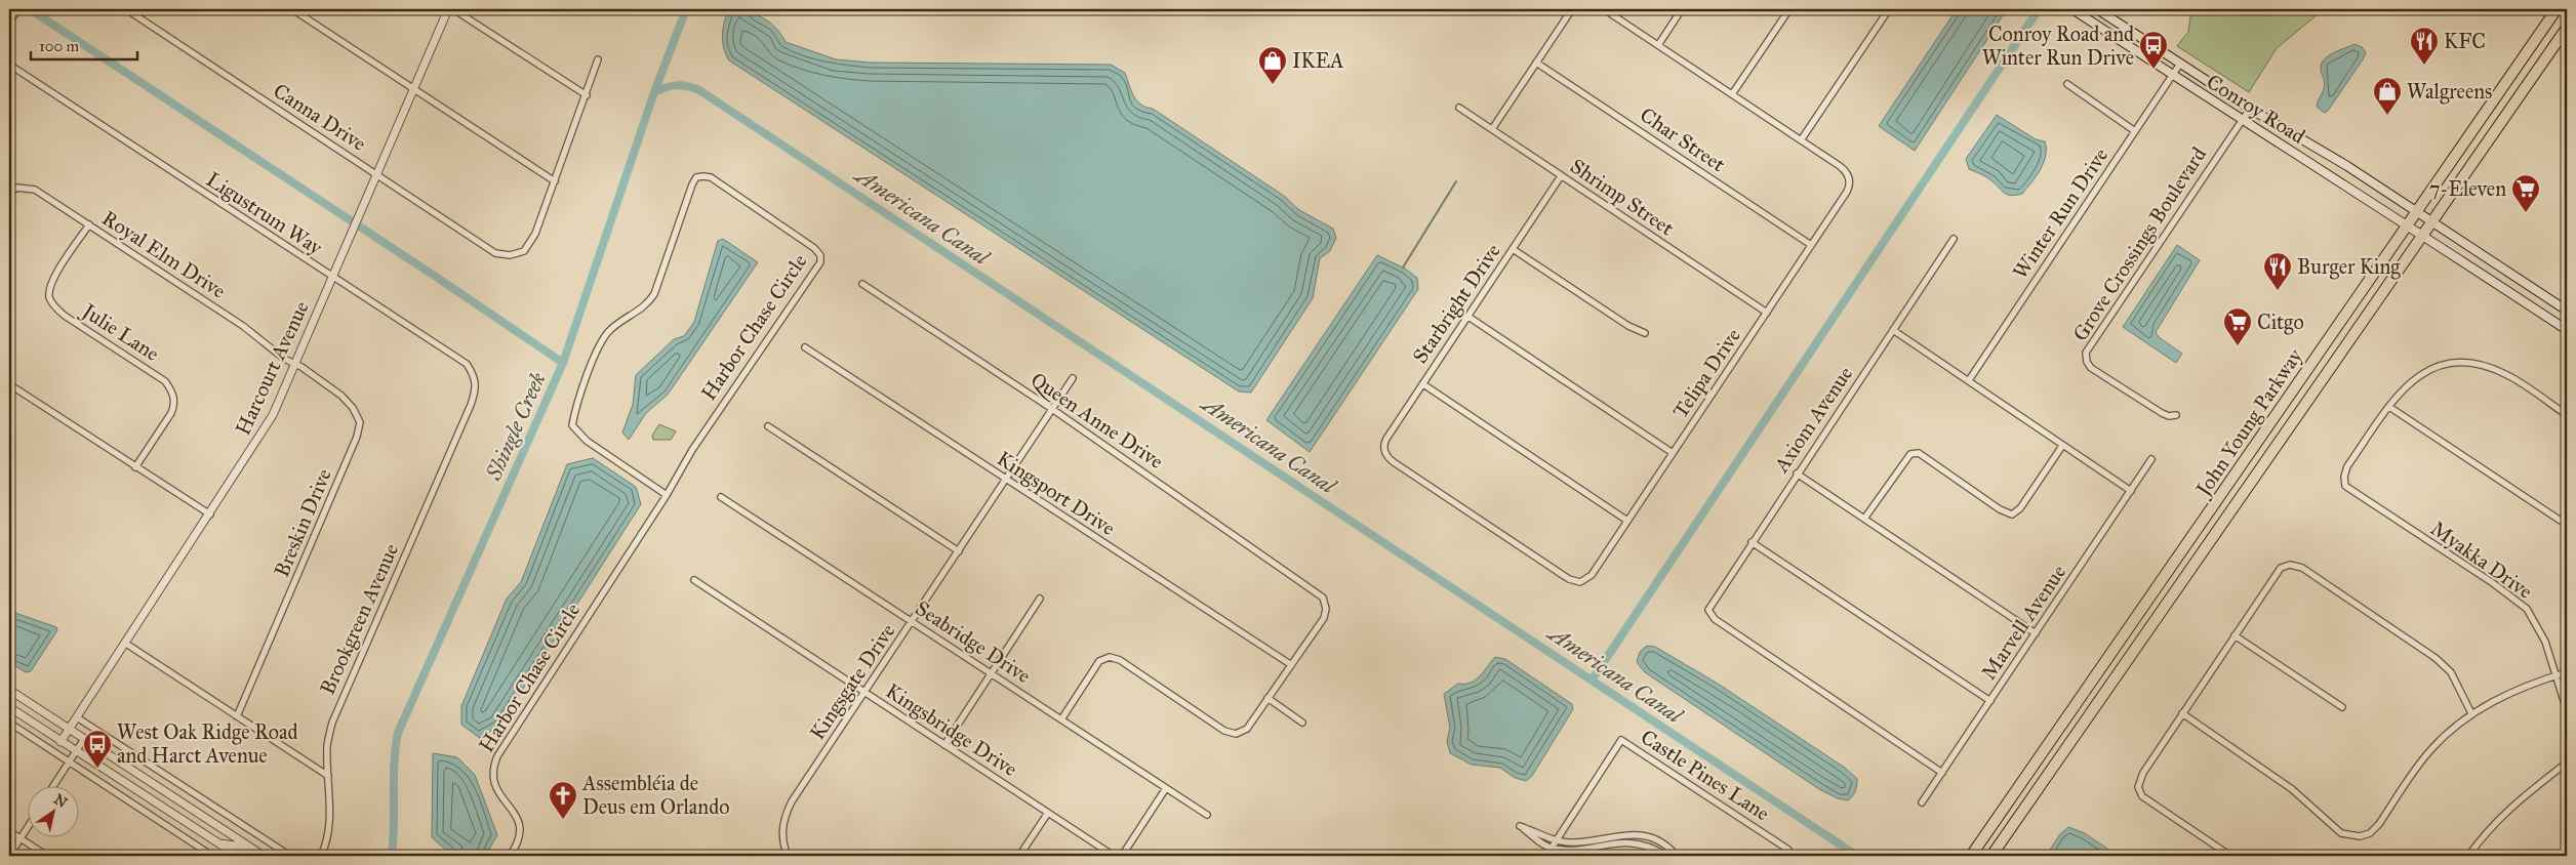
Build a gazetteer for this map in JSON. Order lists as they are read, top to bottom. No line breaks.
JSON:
{"streets":{"highway":["John Young Parkway"],"main road":["Conroy Road"],"street":["Canna Drive","Char Street","Shrimp Street","Ligustrum Way","Winter Run Drive","Grove Crossings Boulevard","Royal Elm Drive","Starbright Drive","Harbor Chase Circle","Julie Lane","Harcourt Avenue","Telipa Drive","Axiom Avenue","Queen Anne Drive","Kingsport Drive","Breskin Drive","Myakka Drive","Brookgreen Avenue","Marvell Avenue","Seabridge Drive","Kingsgate Drive","Kingsbridge Drive","Castle Pines Lane"]},"crossings":[["Conroy Road","Winter Run Drive"],["Conroy Road","Grove Crossings Boulevard"],["Conroy Road","John Young Parkway"],["Canna Drive","Harcourt Avenue"],["Char Street","Telipa Drive"],["Shrimp Street","Starbright Drive"],["Shrimp Street","Telipa Drive"],["Ligustrum Way","Harcourt Avenue"],["Ligustrum Way","Brookgreen Avenue"],["Royal Elm Drive","Julie Lane"],["Royal Elm Drive","Harcourt Avenue"],["Royal Elm Drive","Breskin Drive"],["Starbright Drive","Telipa Drive"],["Harcourt Avenue","Breskin Drive"],["Axiom Avenue","Marvell Avenue"],["Queen Anne Drive","Kingsport Drive"],["Queen Anne Drive","Kingsgate Drive"],["Kingsport Drive","Kingsgate Drive"],["Seabridge Drive","Kingsgate Drive"],["Kingsgate Drive","Kingsbridge Drive"]],"water":["Americana Canal","Shingle Creek"],"places":{"restaurant":["KFC","Burger King"],"bus stop":["Conroy Road and Winter Run Drive","West Oak Ridge Road and Harct Avenue"],"shop":["IKEA","Walgreens"],"supermarket":["7-Eleven","Citgo"],"church":["Assembléia de Deus em Orlando"]},"scale_bar":"100 m","north":"top right"}
